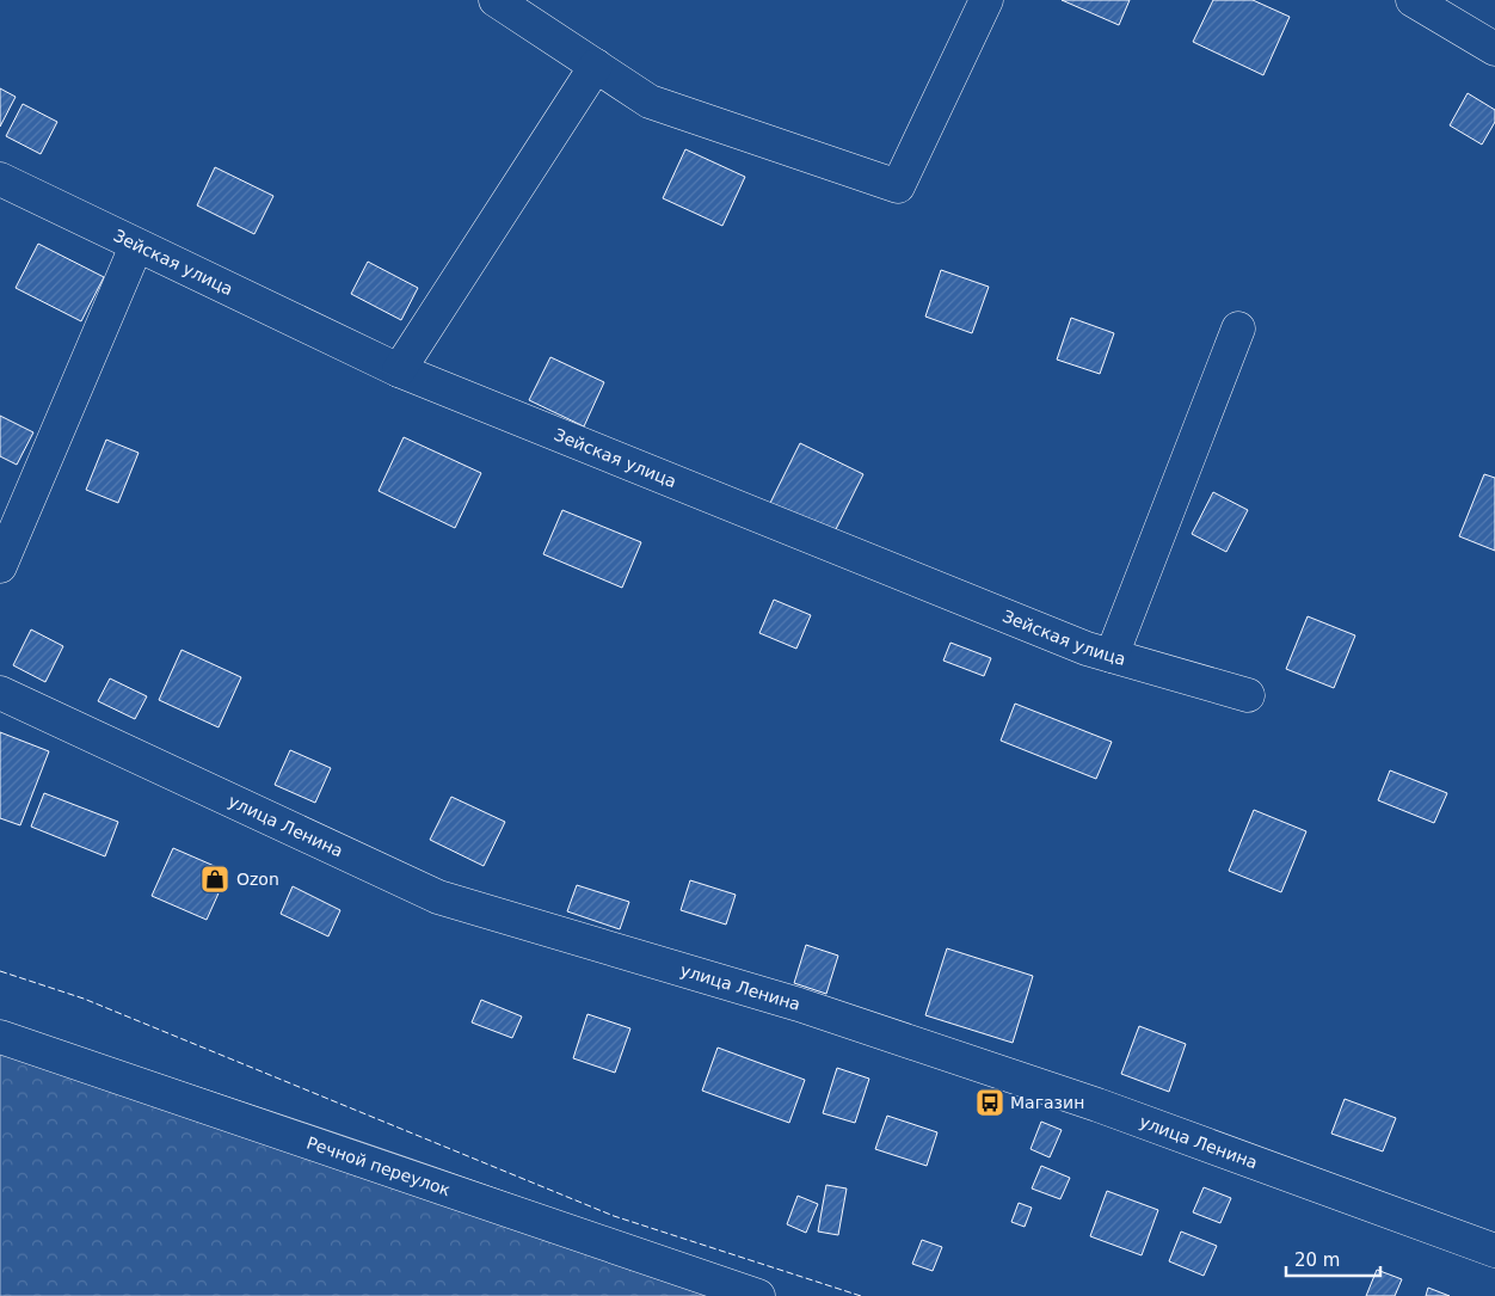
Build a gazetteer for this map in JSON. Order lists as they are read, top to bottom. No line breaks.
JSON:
{"streets":{"street":["Зейская улица","улица Ленина","Речной переулок"]},"places":{"shop":["Ozon"],"bus stop":["Магазин"]},"scale_bar":"20 m"}
